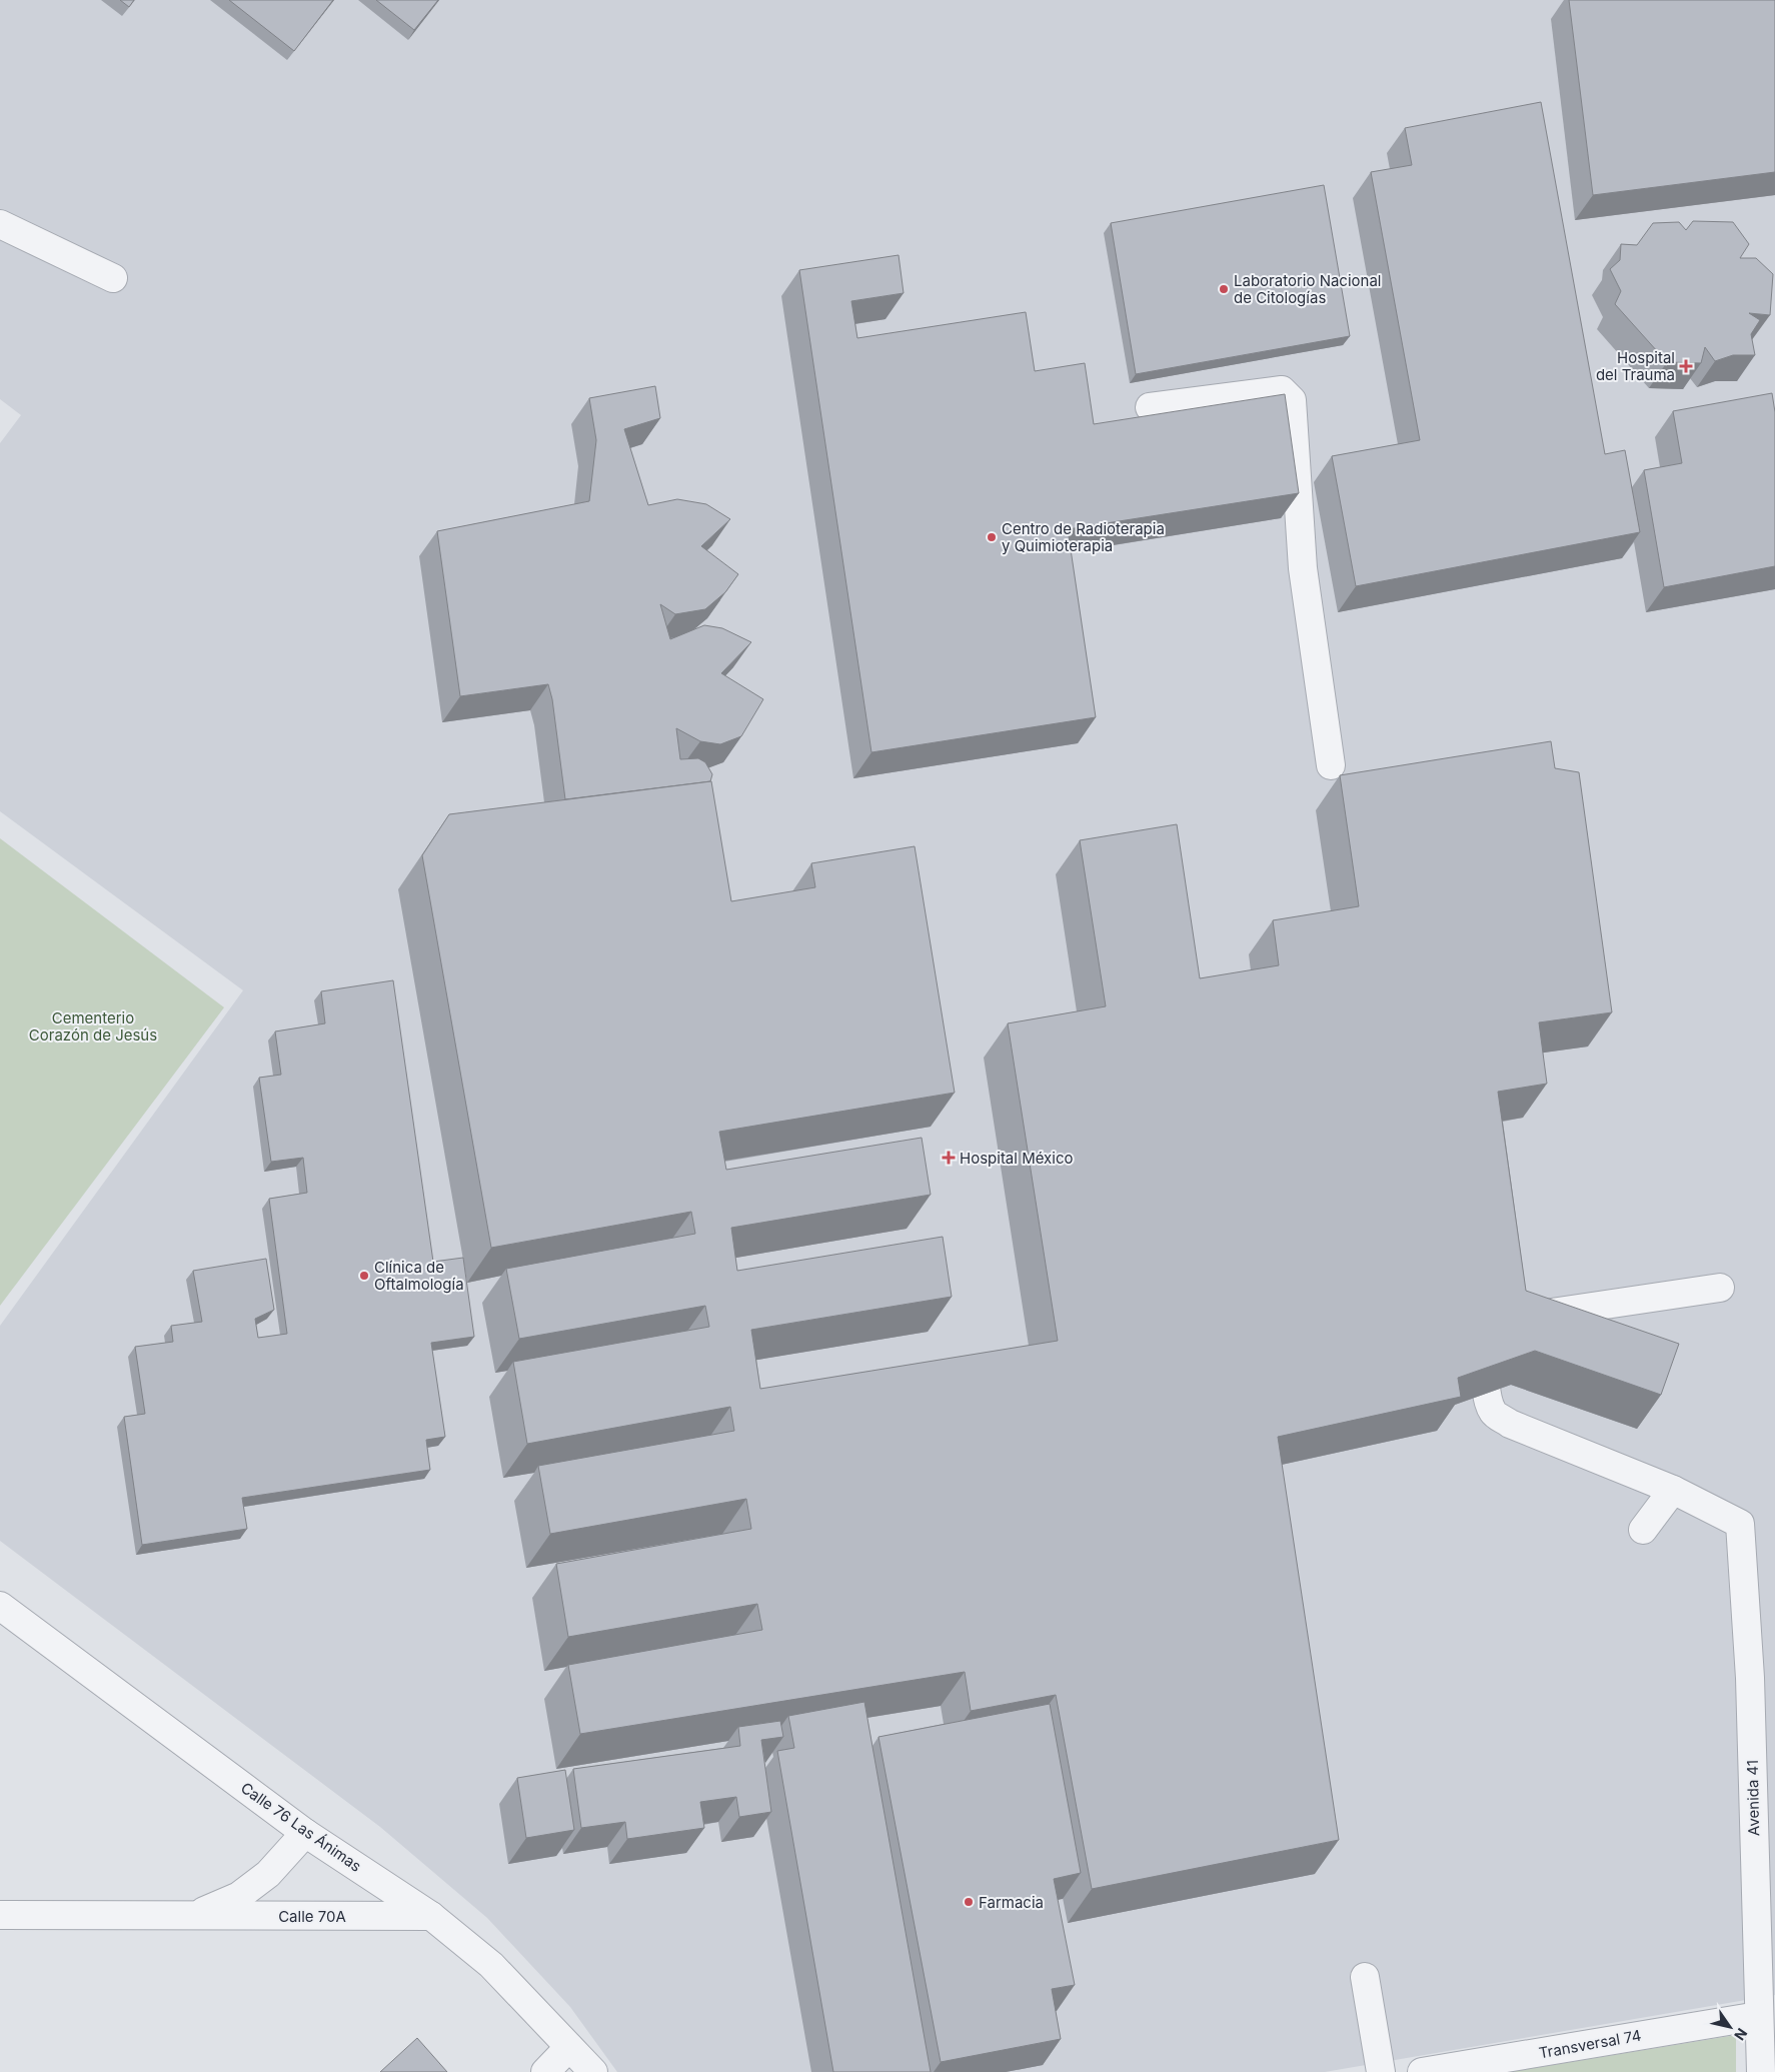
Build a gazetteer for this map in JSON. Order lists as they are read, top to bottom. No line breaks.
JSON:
{"streets":{"street":["Avenida 41","Calle 76 Las Ánimas","Calle 70A","Transversal 74"]},"crossings":[["Avenida 41","Transversal 74"],["Calle 76 Las Ánimas","Calle 70A"]],"parks":["Cementerio Corazón de Jesús"],"places":{"other":["Laboratorio Nacional de Citologías","Centro de Radioterapia y Quimioterapia","Clínica de Oftalmología","Farmacia"],"health":["Hospital del Trauma","Hospital México"]},"north":"bottom right"}
